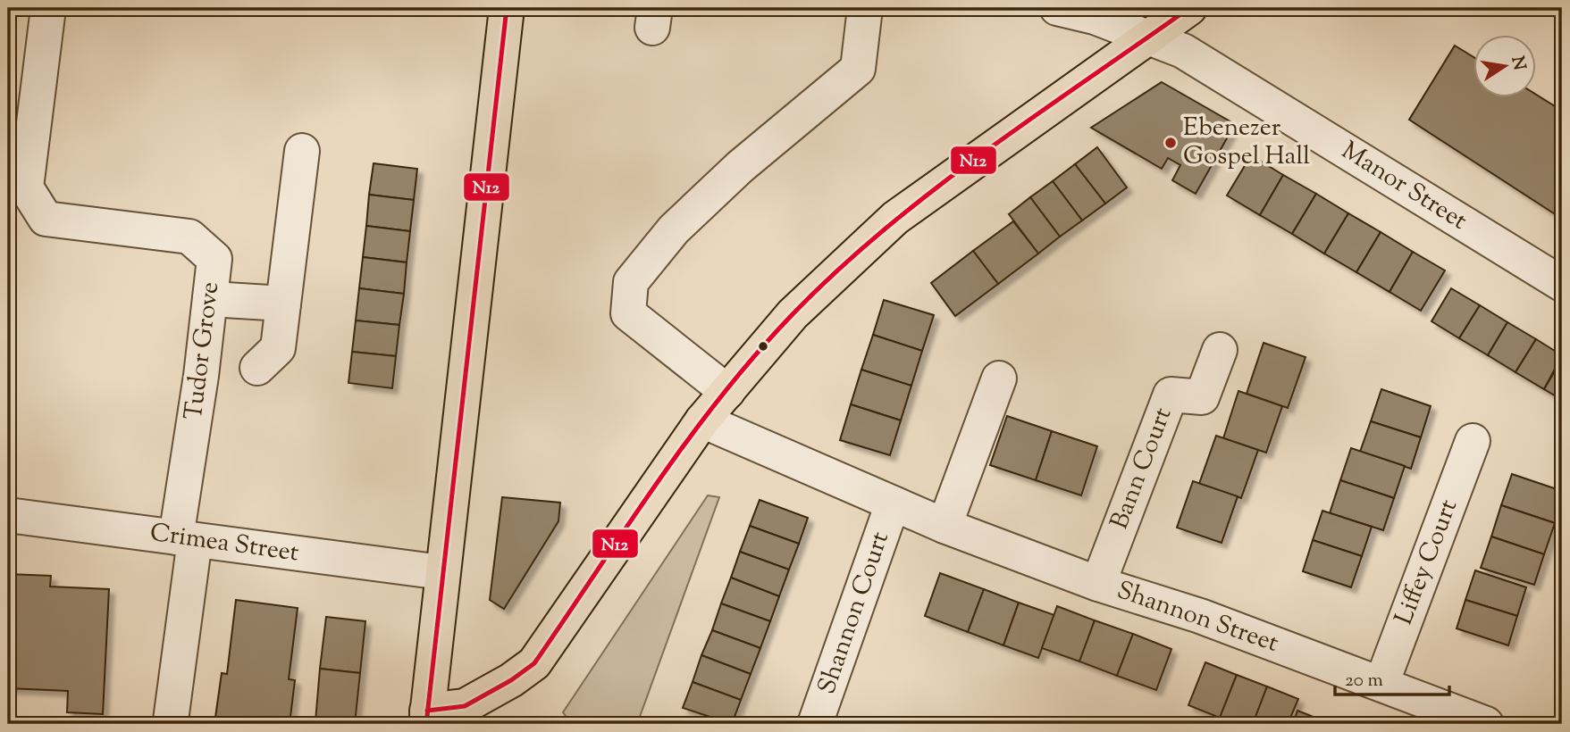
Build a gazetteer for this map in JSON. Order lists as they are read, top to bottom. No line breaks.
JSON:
{"streets":{"street":["Manor Street","Tudor Grove","Bann Court","Crimea Street","Liffey Court","Shannon Court","Shannon Street"]},"crossings":[["Tudor Grove","Crimea Street"],["Bann Court","Shannon Street"],["Liffey Court","Shannon Street"],["Shannon Court","Shannon Street"]],"places":["Ebenezer Gospel Hall"],"lines":["transit line N12"],"scale_bar":"20 m","north":"right"}
